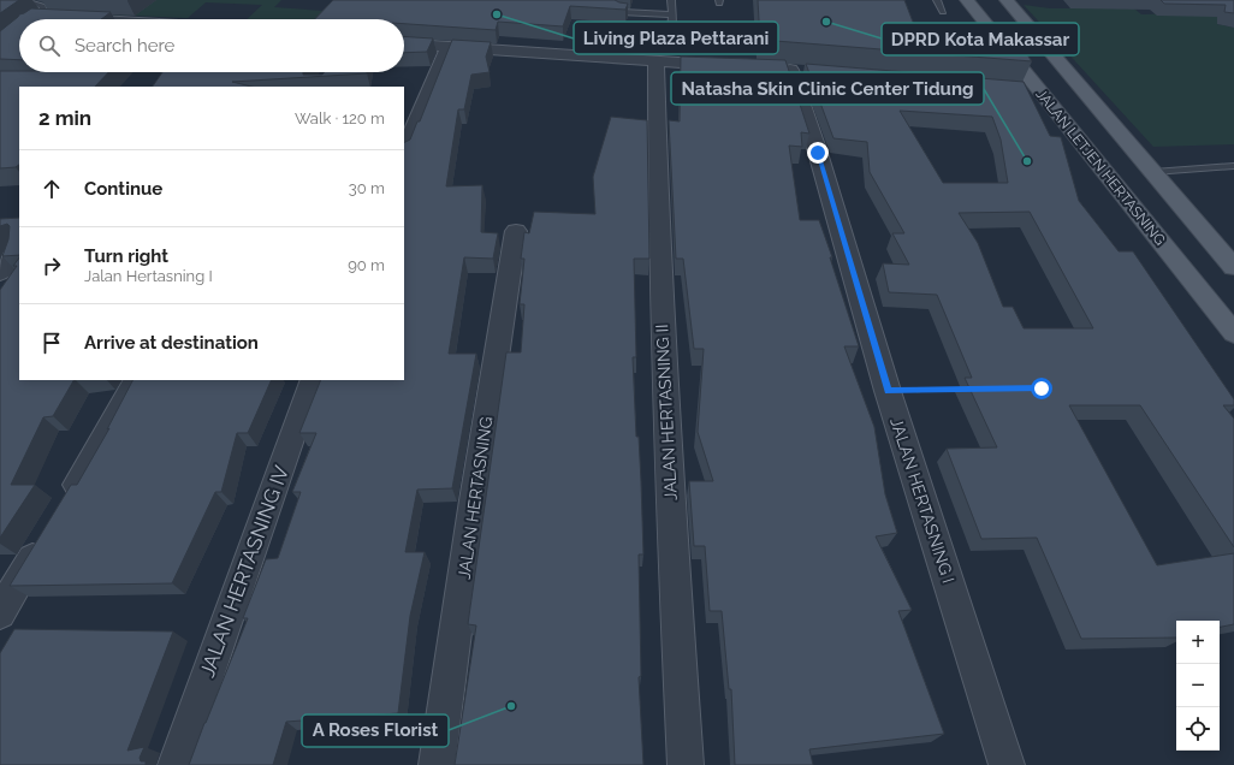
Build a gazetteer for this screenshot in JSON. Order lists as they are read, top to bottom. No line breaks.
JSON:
{"streets":{"main road":["JALAN LETJEN HERTASNING"],"street":["JALAN HERTASNING II","JALAN HERTASNING","JALAN HERTASNING I","JALAN HERTASNING IV"]},"places":["Living Plaza Pettarani","DPRD Kota Makassar","Natasha Skin Clinic Center Tidung","A Roses Florist"],"page":{"search":"Search here","heading":["2 min","Walk · 120 m"],"list":[["Continue","30 m"],["Turn right","Jalan Hertasning I","90 m"],"Arrive at destination"],"map_buttons":["+","−"]}}
